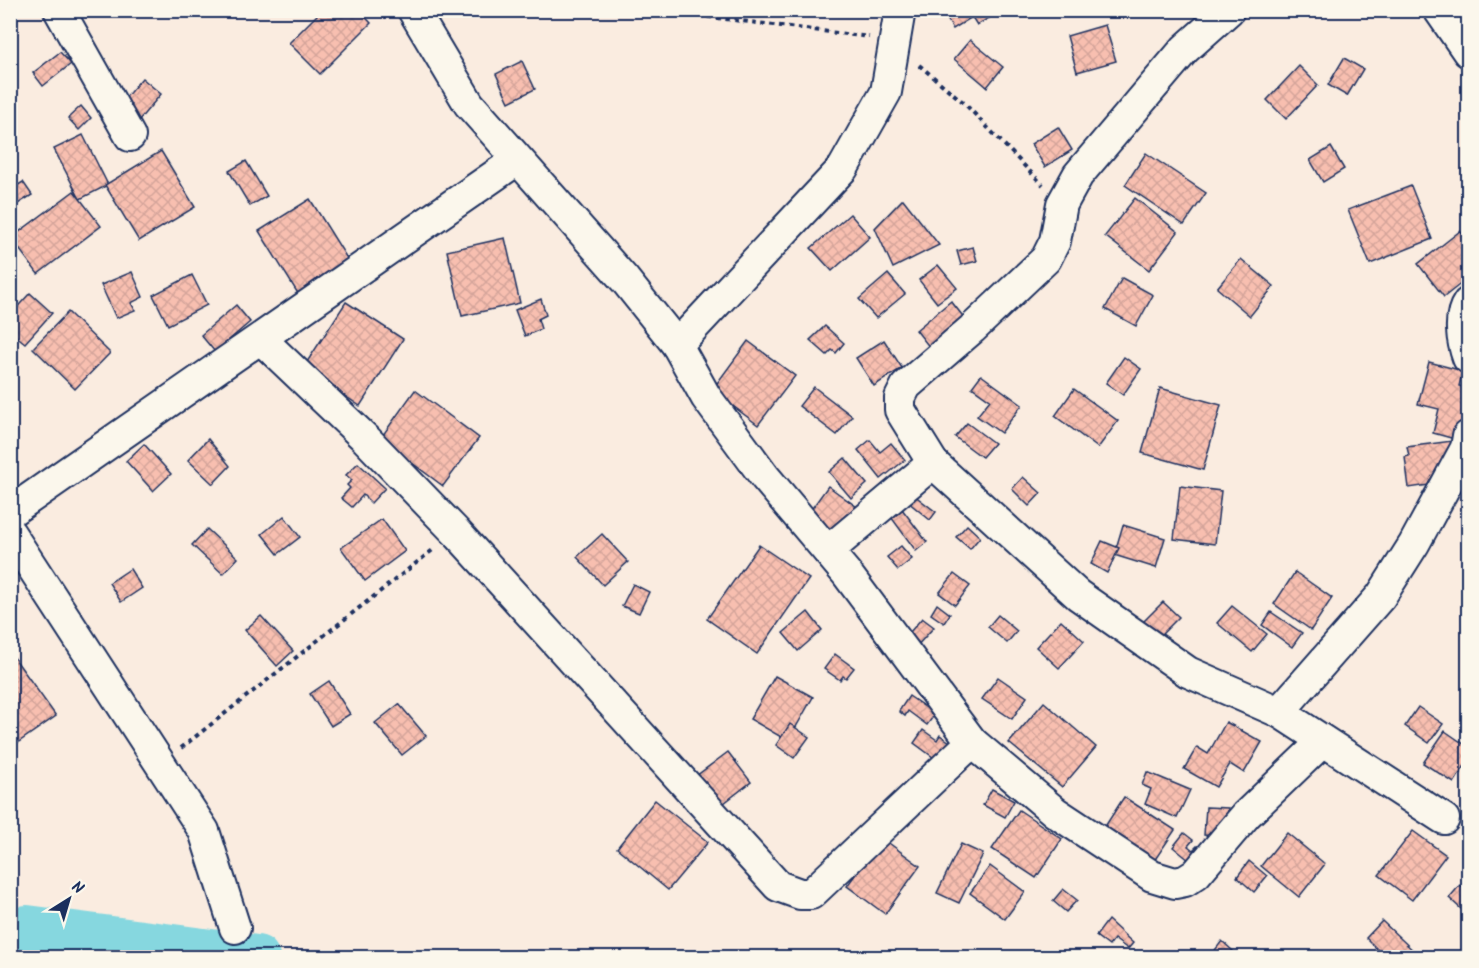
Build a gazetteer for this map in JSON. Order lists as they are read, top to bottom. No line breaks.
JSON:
{"north":"top right"}
